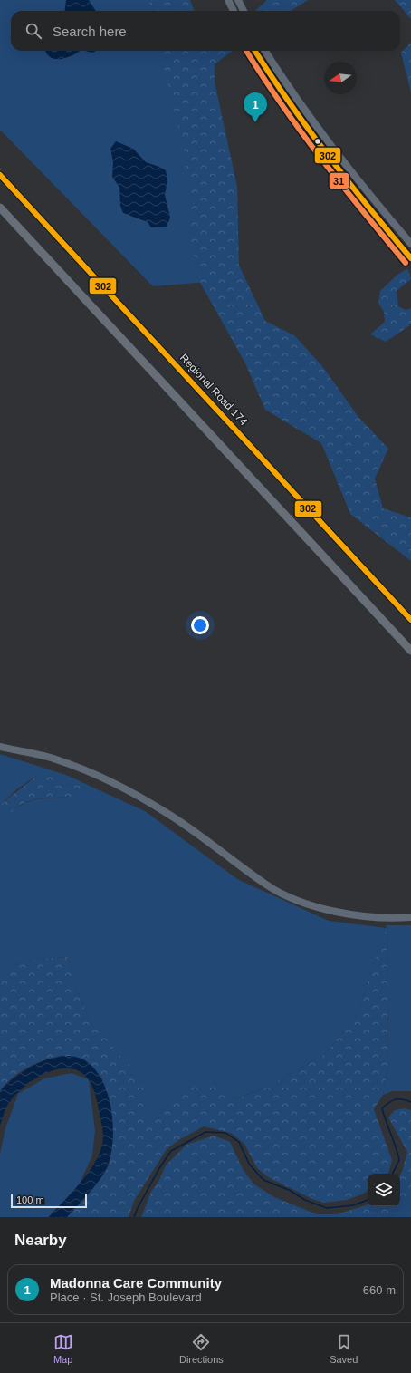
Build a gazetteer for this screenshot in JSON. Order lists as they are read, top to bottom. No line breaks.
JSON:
{"streets":{"highway":["Regional Road 174"]},"lines":["transit line 302","transit line 31"],"scale_bar":"100 m","north":"left","page":{"search":"Search here","pins":"1","scale":"100 m","heading":"Nearby","list":[{"mark":"1","name":"Madonna Care Community","note":"Place · St. Joseph Boulevard","value":"660 m"}],"nav":["Map","Directions","Saved"]}}
